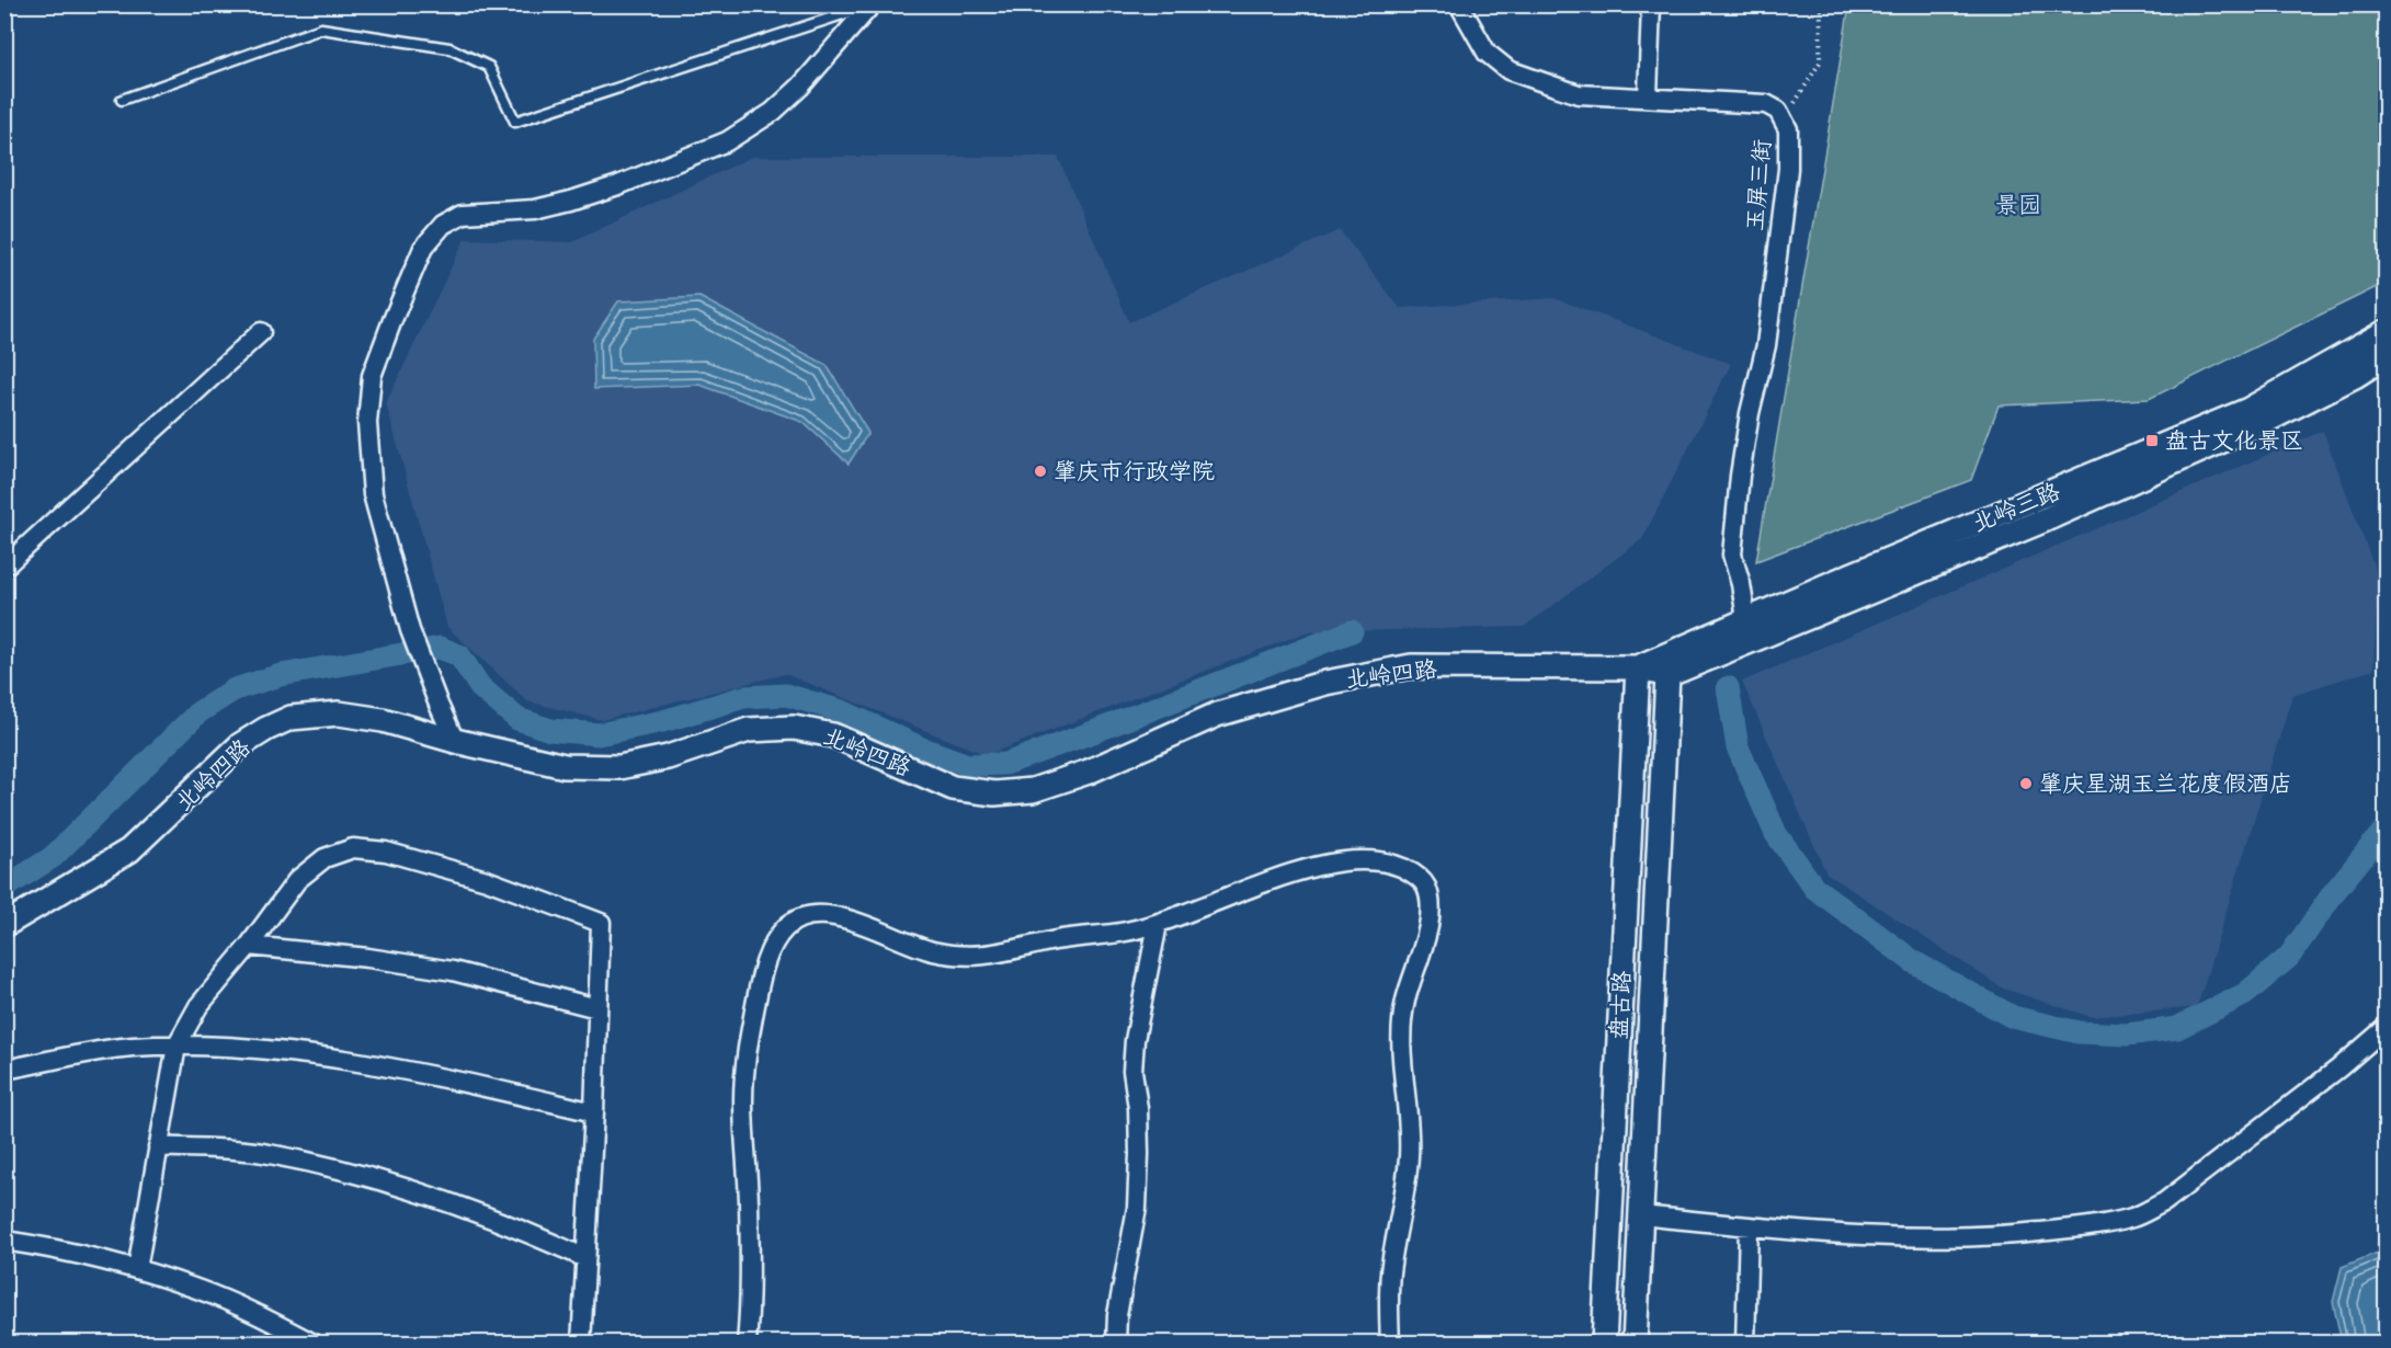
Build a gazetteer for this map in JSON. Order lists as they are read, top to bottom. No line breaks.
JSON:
{"streets":{"street":["玉屏三街","北岭三路","北岭四路","盘古路"]},"crossings":[["玉屏三街","北岭三路"],["北岭三路","北岭四路"],["北岭三路","盘古路"],["北岭四路","盘古路"]],"parks":["景园"],"places":{"transit":["盘古文化景区"],"other":["肇庆市行政学院","肇庆星湖玉兰花度假酒店"]}}
